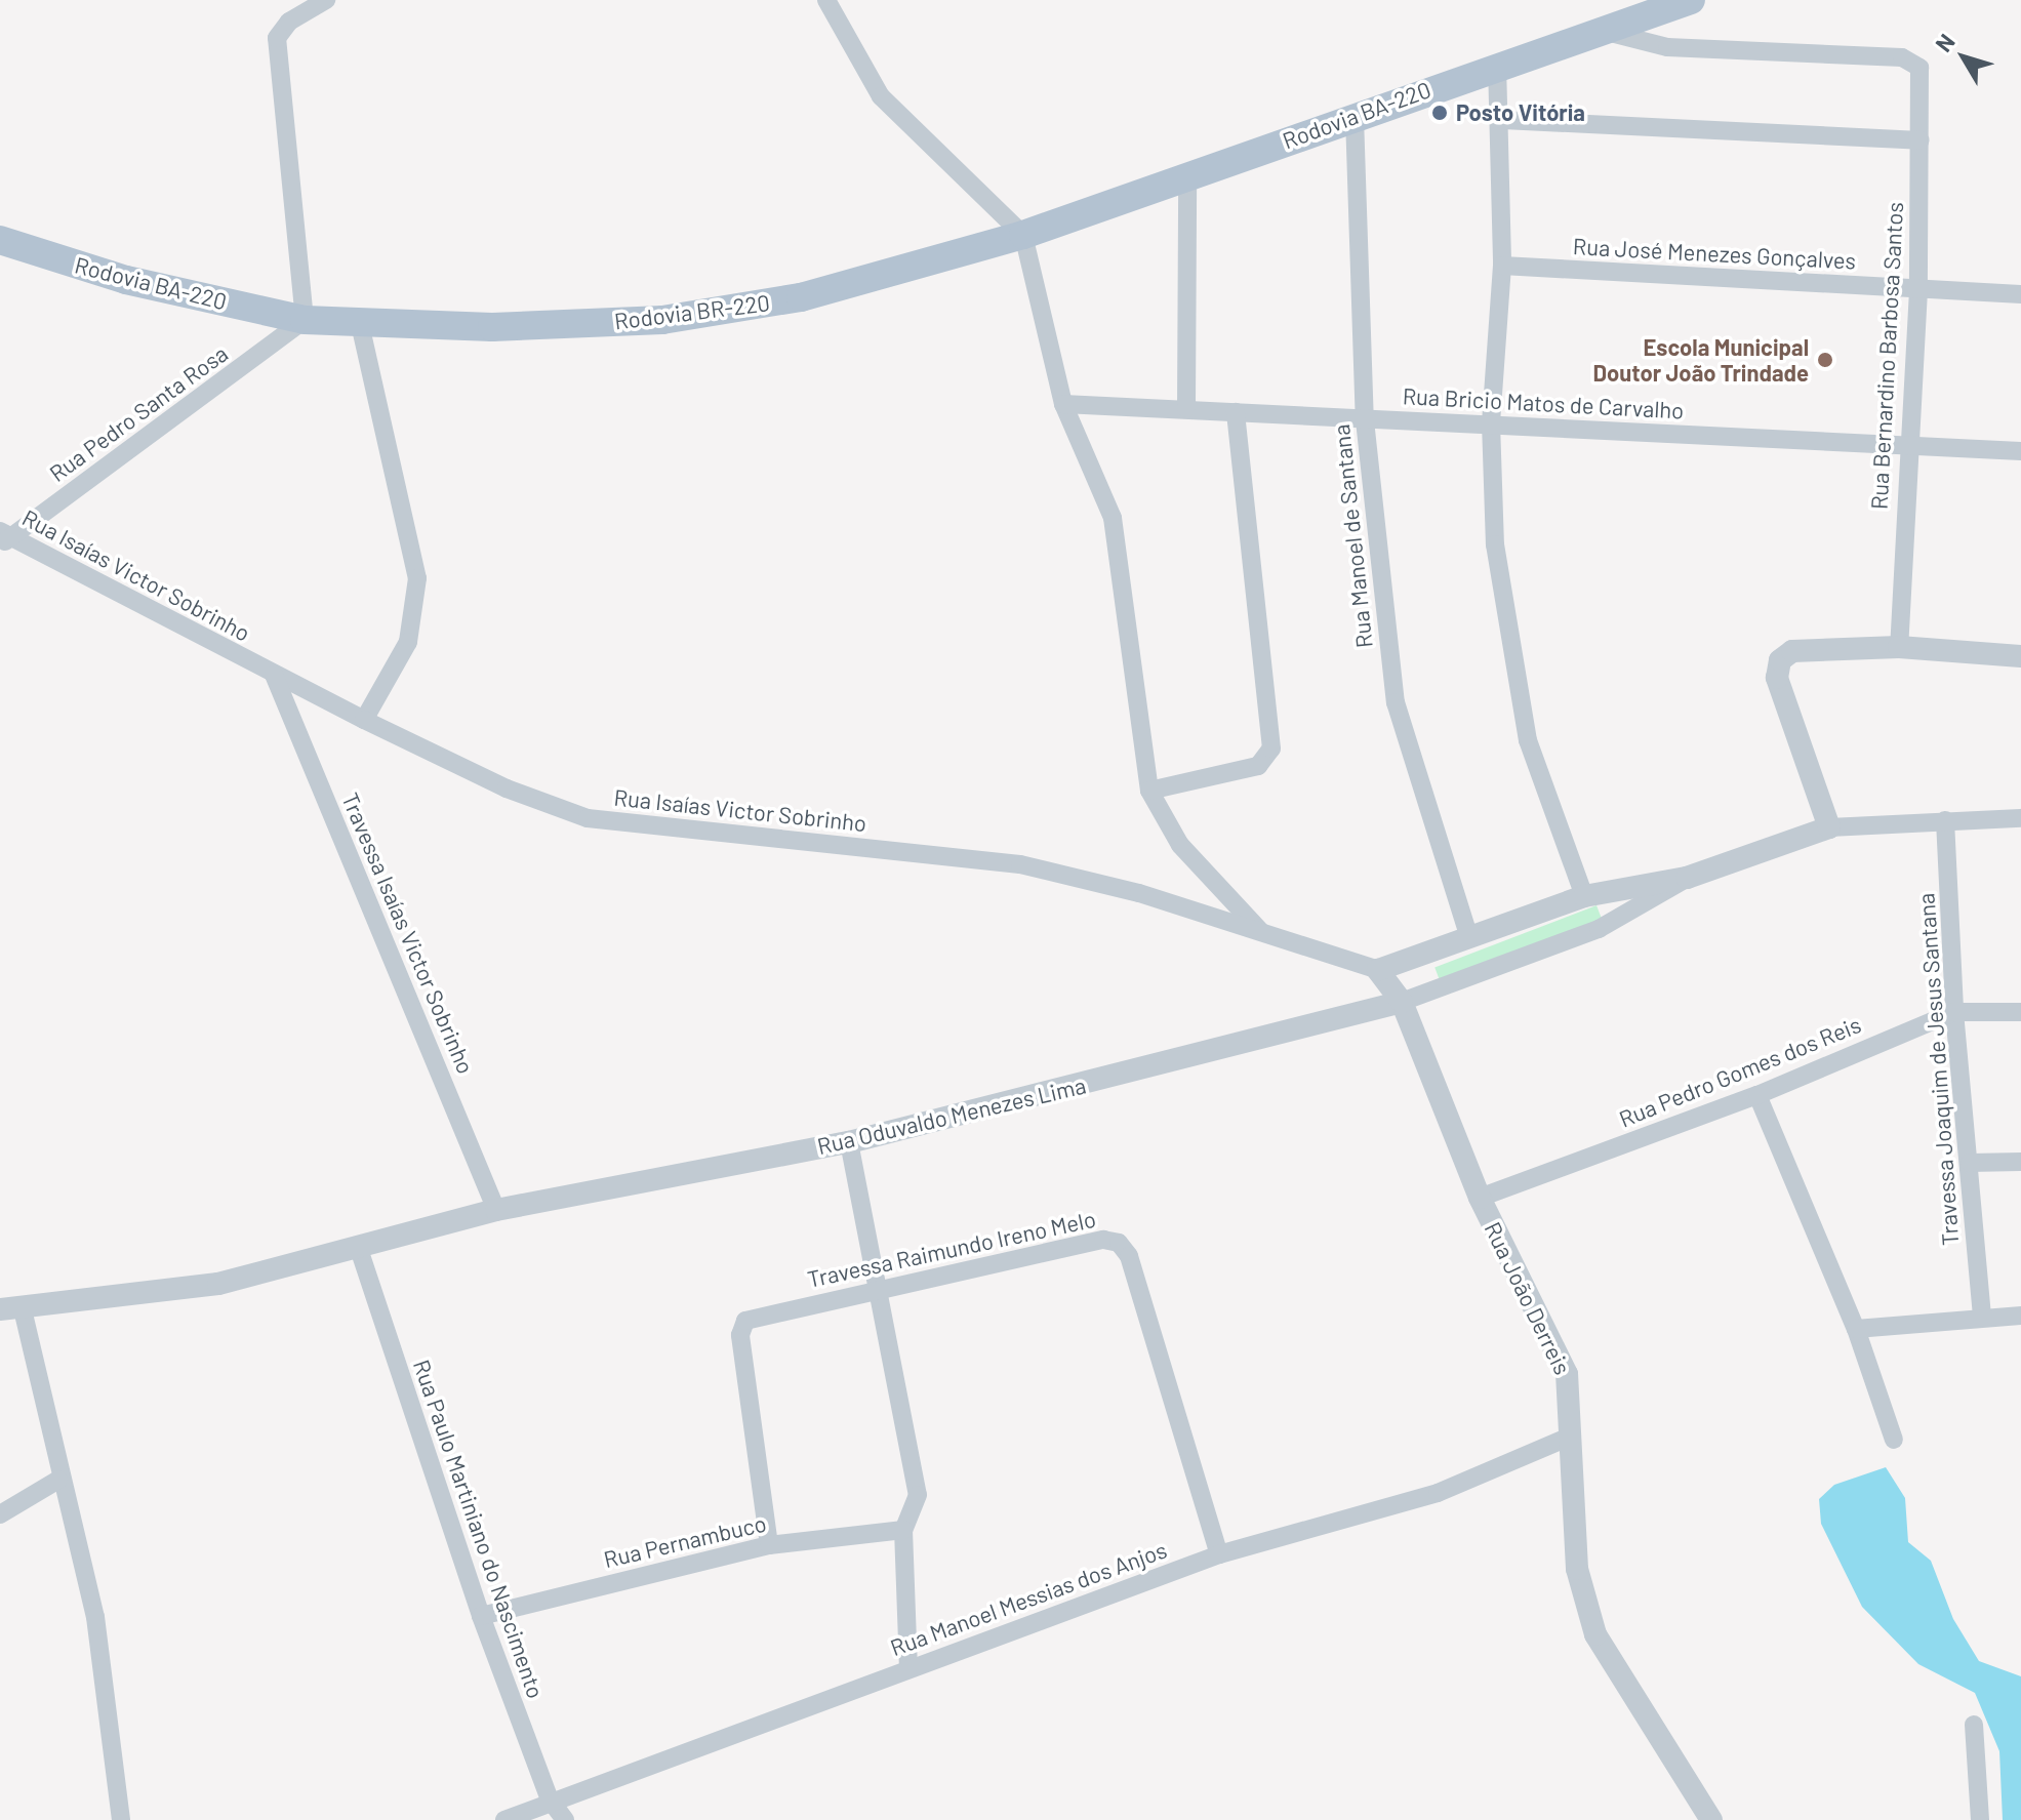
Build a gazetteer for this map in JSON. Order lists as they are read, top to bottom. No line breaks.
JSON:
{"streets":{"main road":["Rodovia BA-220","Rodovia BR-220"],"street":["Rua José Menezes Gonçalves","Rua Bernardino Barbosa Santos","Rua Bricio Matos de Carvalho","Rua Pedro Santa Rosa","Rua Manoel de Santana","Rua Isaías Victor Sobrinho","Travessa Isaías Victor Sobrinho","Travessa Joaquim de Jesus Santana","Rua Pedro Gomes dos Reis","Rua Oduvaldo Menezes Lima","Travessa Raimundo Ireno Melo","Rua João Derreis","Rua Paulo Martiniano do Nascimento","Rua Pernambuco","Rua Manoel Messias dos Anjos"]},"crossings":[["Rodovia BA-220","Rodovia BR-220"],["Rodovia BA-220","Rua Bernardino Barbosa Santos"],["Rodovia BA-220","Rua Pedro Santa Rosa"],["Rodovia BA-220","Rua Manoel de Santana"],["Rua José Menezes Gonçalves","Rua Bernardino Barbosa Santos"],["Rodovia BR-220","Rua Pedro Santa Rosa"],["Rua Bernardino Barbosa Santos","Rua Bricio Matos de Carvalho"],["Rua Bricio Matos de Carvalho","Rua Manoel de Santana"],["Rua Pedro Santa Rosa","Rua Isaías Victor Sobrinho"],["Rua Isaías Victor Sobrinho","Travessa Isaías Victor Sobrinho"],["Rua Isaías Victor Sobrinho","Rua João Derreis"],["Travessa Isaías Victor Sobrinho","Rua Oduvaldo Menezes Lima"],["Travessa Joaquim de Jesus Santana","Rua Pedro Gomes dos Reis"],["Rua Pedro Gomes dos Reis","Rua João Derreis"],["Rua Oduvaldo Menezes Lima","Rua João Derreis"],["Rua Oduvaldo Menezes Lima","Rua Paulo Martiniano do Nascimento"],["Travessa Raimundo Ireno Melo","Rua Pernambuco"],["Travessa Raimundo Ireno Melo","Rua Manoel Messias dos Anjos"],["Rua João Derreis","Rua Manoel Messias dos Anjos"],["Rua Paulo Martiniano do Nascimento","Rua Pernambuco"],["Rua Paulo Martiniano do Nascimento","Rua Manoel Messias dos Anjos"]],"places":["Posto Vitória","Escola Municipal Doutor João Trindade"],"north":"top left"}
